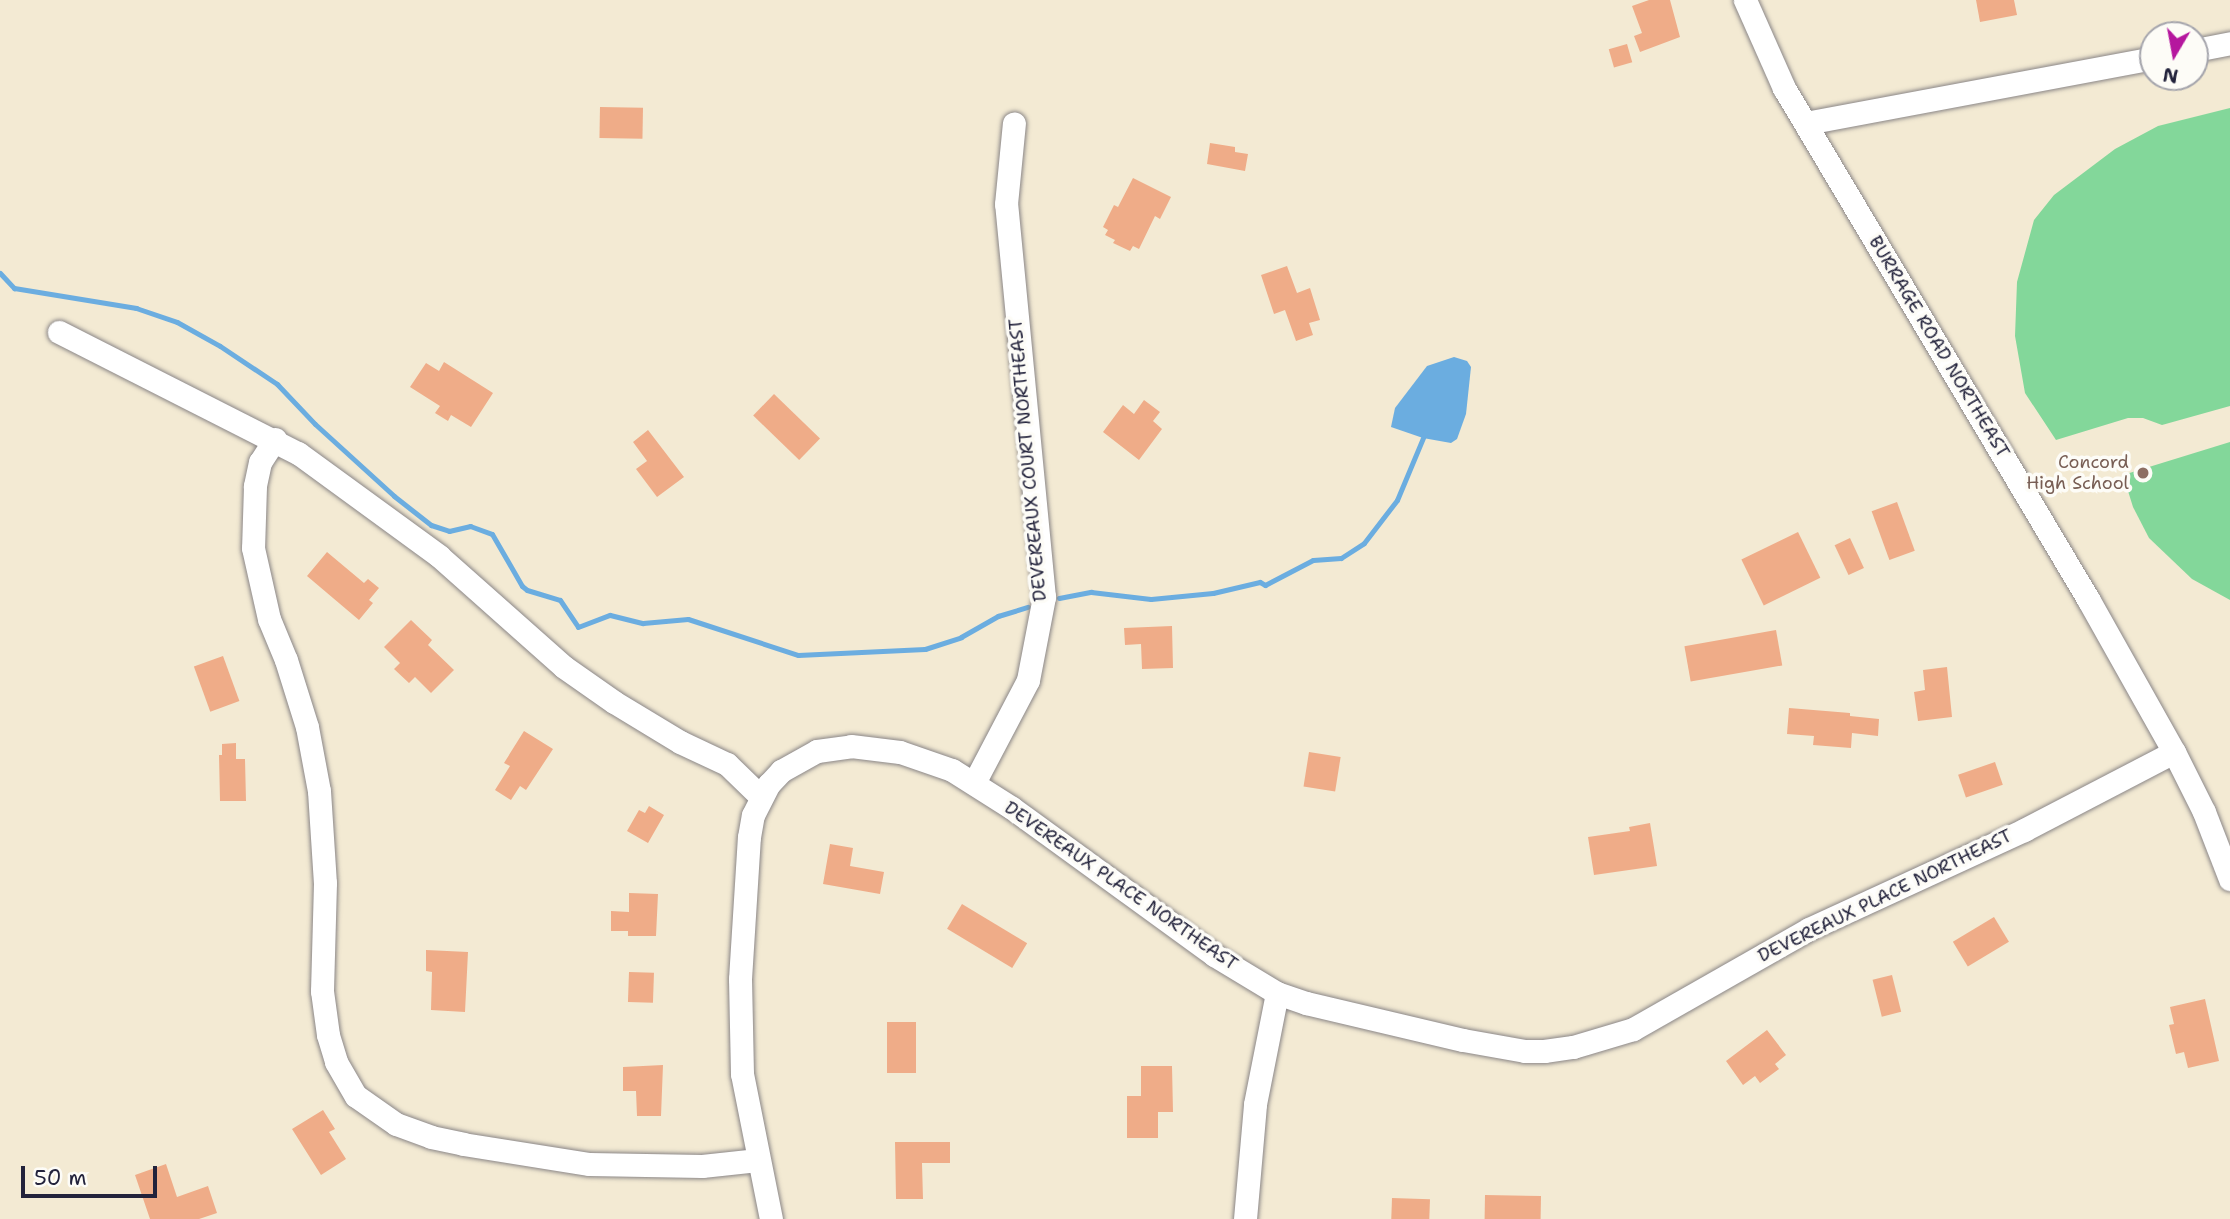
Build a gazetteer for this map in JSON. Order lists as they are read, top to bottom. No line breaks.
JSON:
{"streets":{"street":["BURRAGE ROAD NORTHEAST","DEVEREAUX COURT NORTHEAST","DEVEREAUX PLACE NORTHEAST"]},"crossings":[["BURRAGE ROAD NORTHEAST","DEVEREAUX PLACE NORTHEAST"],["DEVEREAUX COURT NORTHEAST","DEVEREAUX PLACE NORTHEAST"]],"places":["Concord High School"],"scale_bar":"50 m","north":"bottom"}
